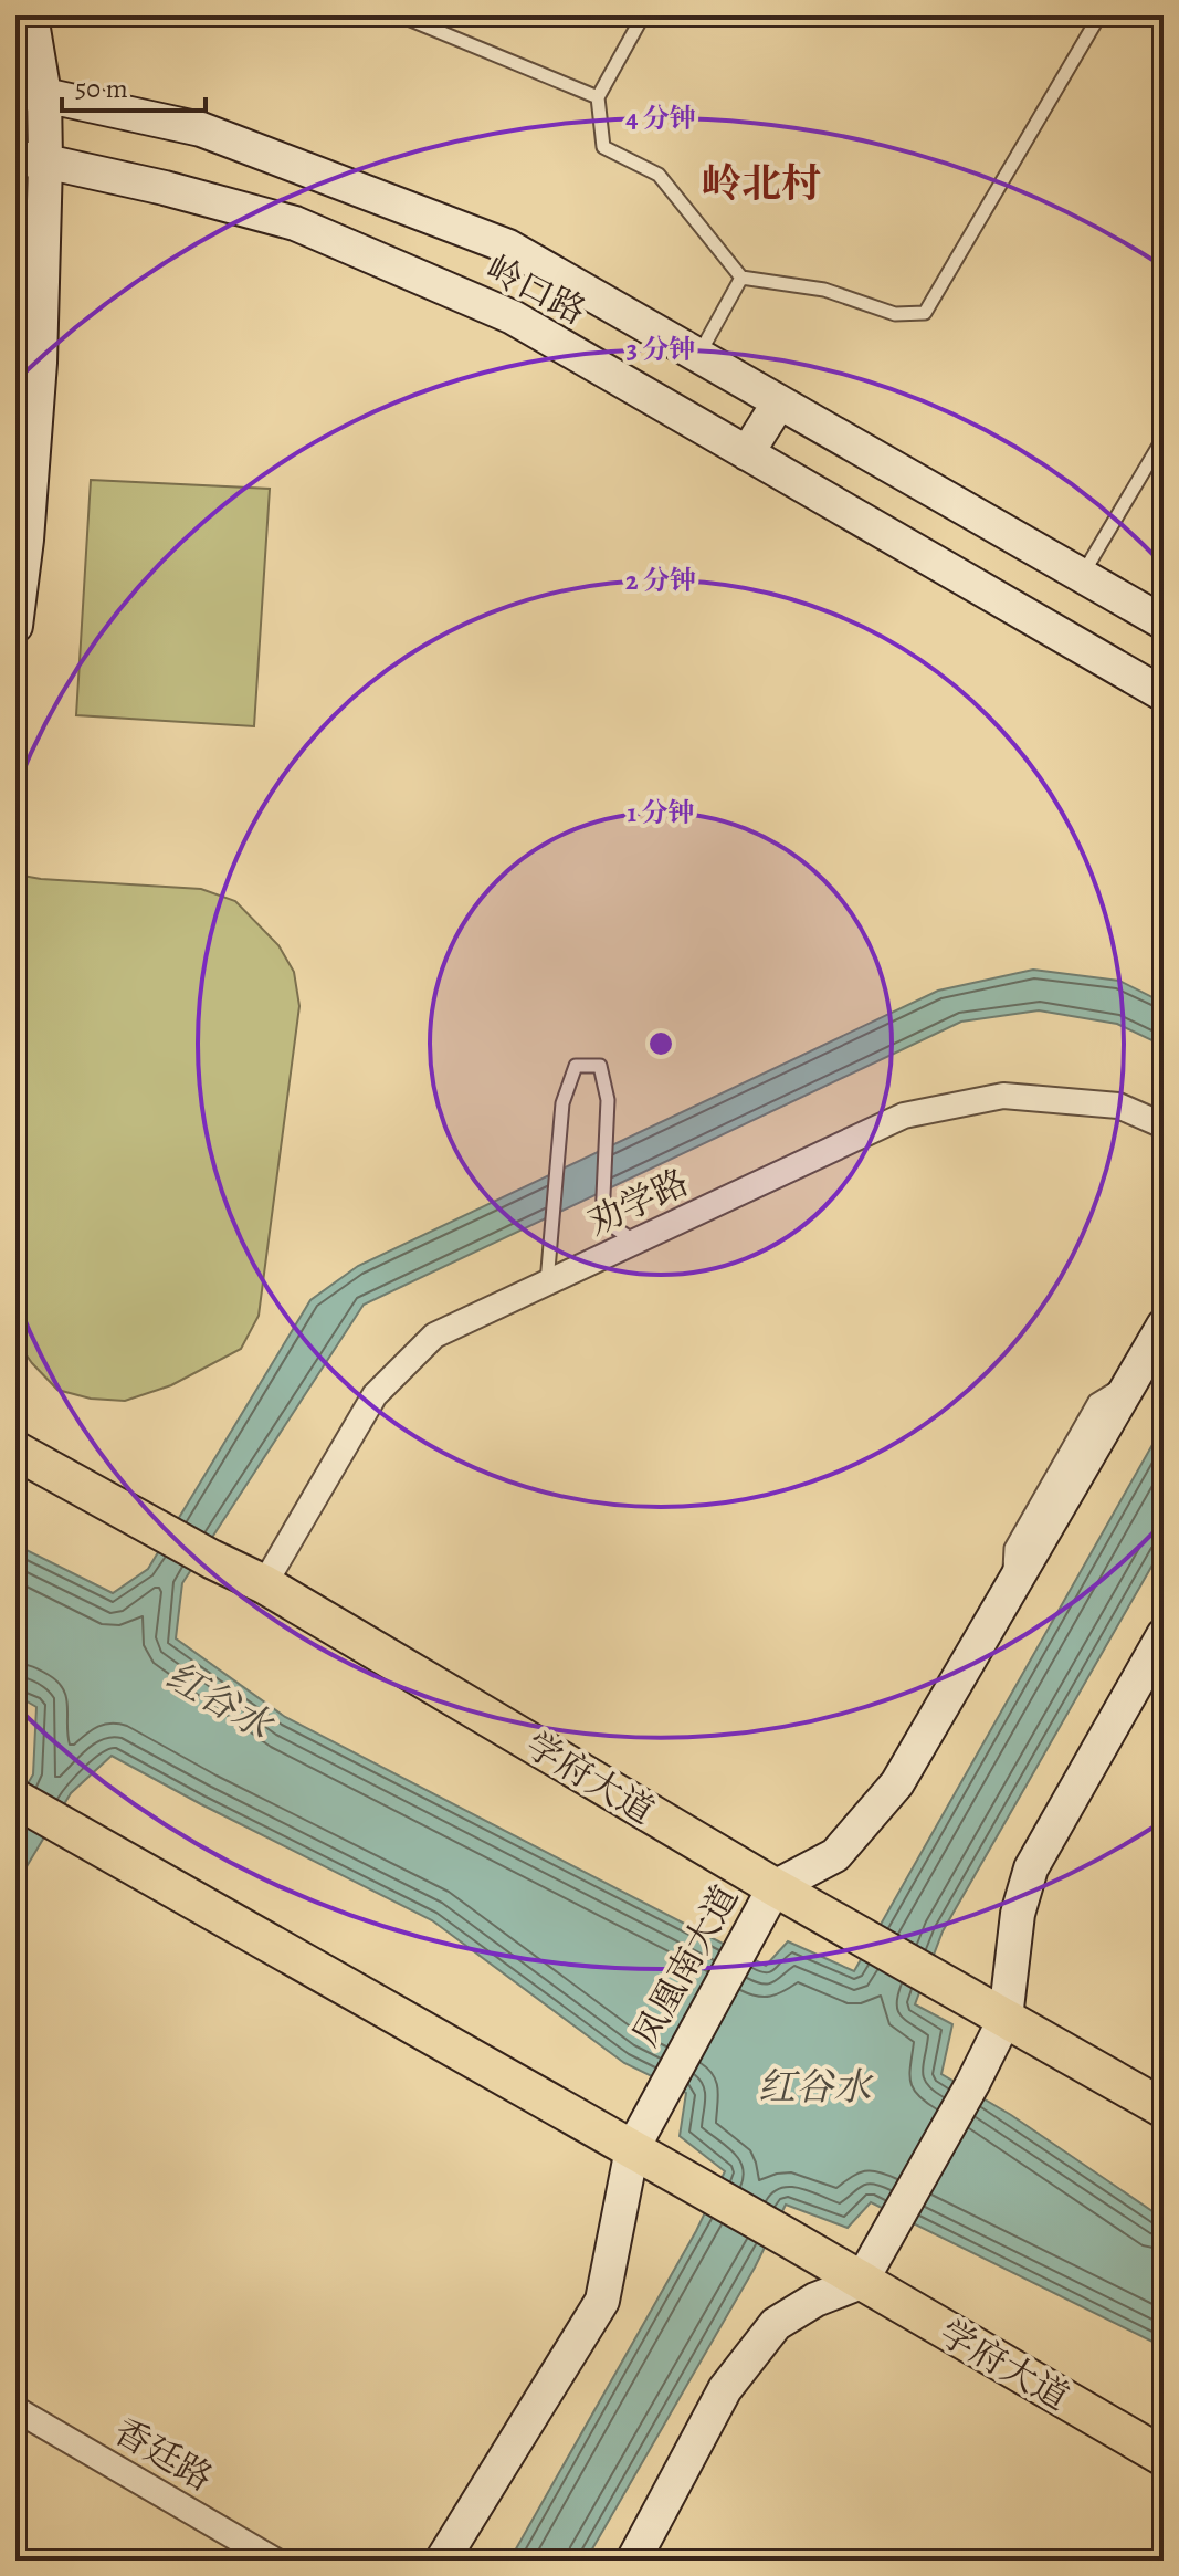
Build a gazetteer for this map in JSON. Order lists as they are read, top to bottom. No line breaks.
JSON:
{"streets":{"main road":["学府大道"],"street":["岭口路","劝学路","凤凰南大道","香廷路"]},"crossings":[["劝学路","学府大道"],["学府大道","凤凰南大道"]],"districts":["岭北村"],"water":["红谷水"],"scale_bar":"50 m","rings":["4 分钟","3 分钟","2 分钟","1 分钟"]}
